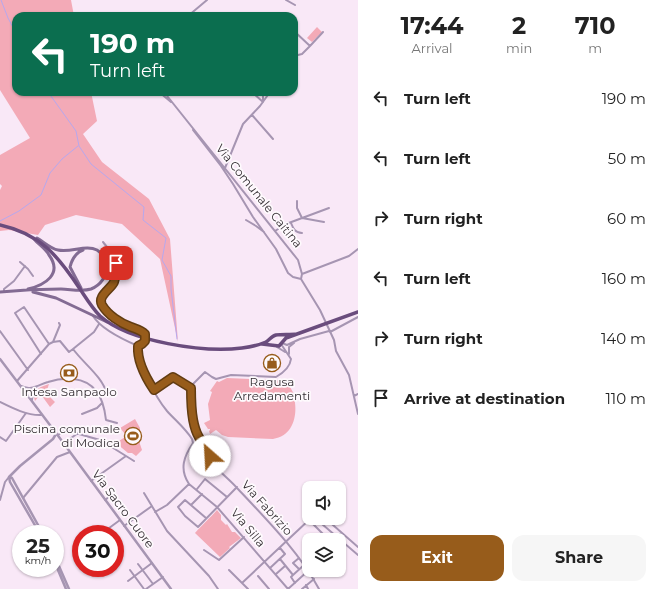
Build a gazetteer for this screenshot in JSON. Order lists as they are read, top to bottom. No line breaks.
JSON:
{"streets":{"street":["Via Comunale Caitina","Via Fabrizio","Via Sacro Cuore","Via Silla"]},"places":{"shop":["Ragusa Arredamenti"],"bank":["Intesa Sanpaolo"],"sports":["Piscina comunale di Modica"]},"page":{"eta":["17:44","Arrival","2","min","710","m"],"turn":["190 m","Turn left"],"list":[{"name":"Turn left","value":"190 m"},{"name":"Turn left","value":"50 m"},{"name":"Turn right","value":"60 m"},{"name":"Turn left","value":"160 m"},{"name":"Turn right","value":"140 m"},{"name":"Arrive at destination","value":"110 m"}],"speed":"25 km/h","limit":"30","buttons":["Exit","Share"]}}
